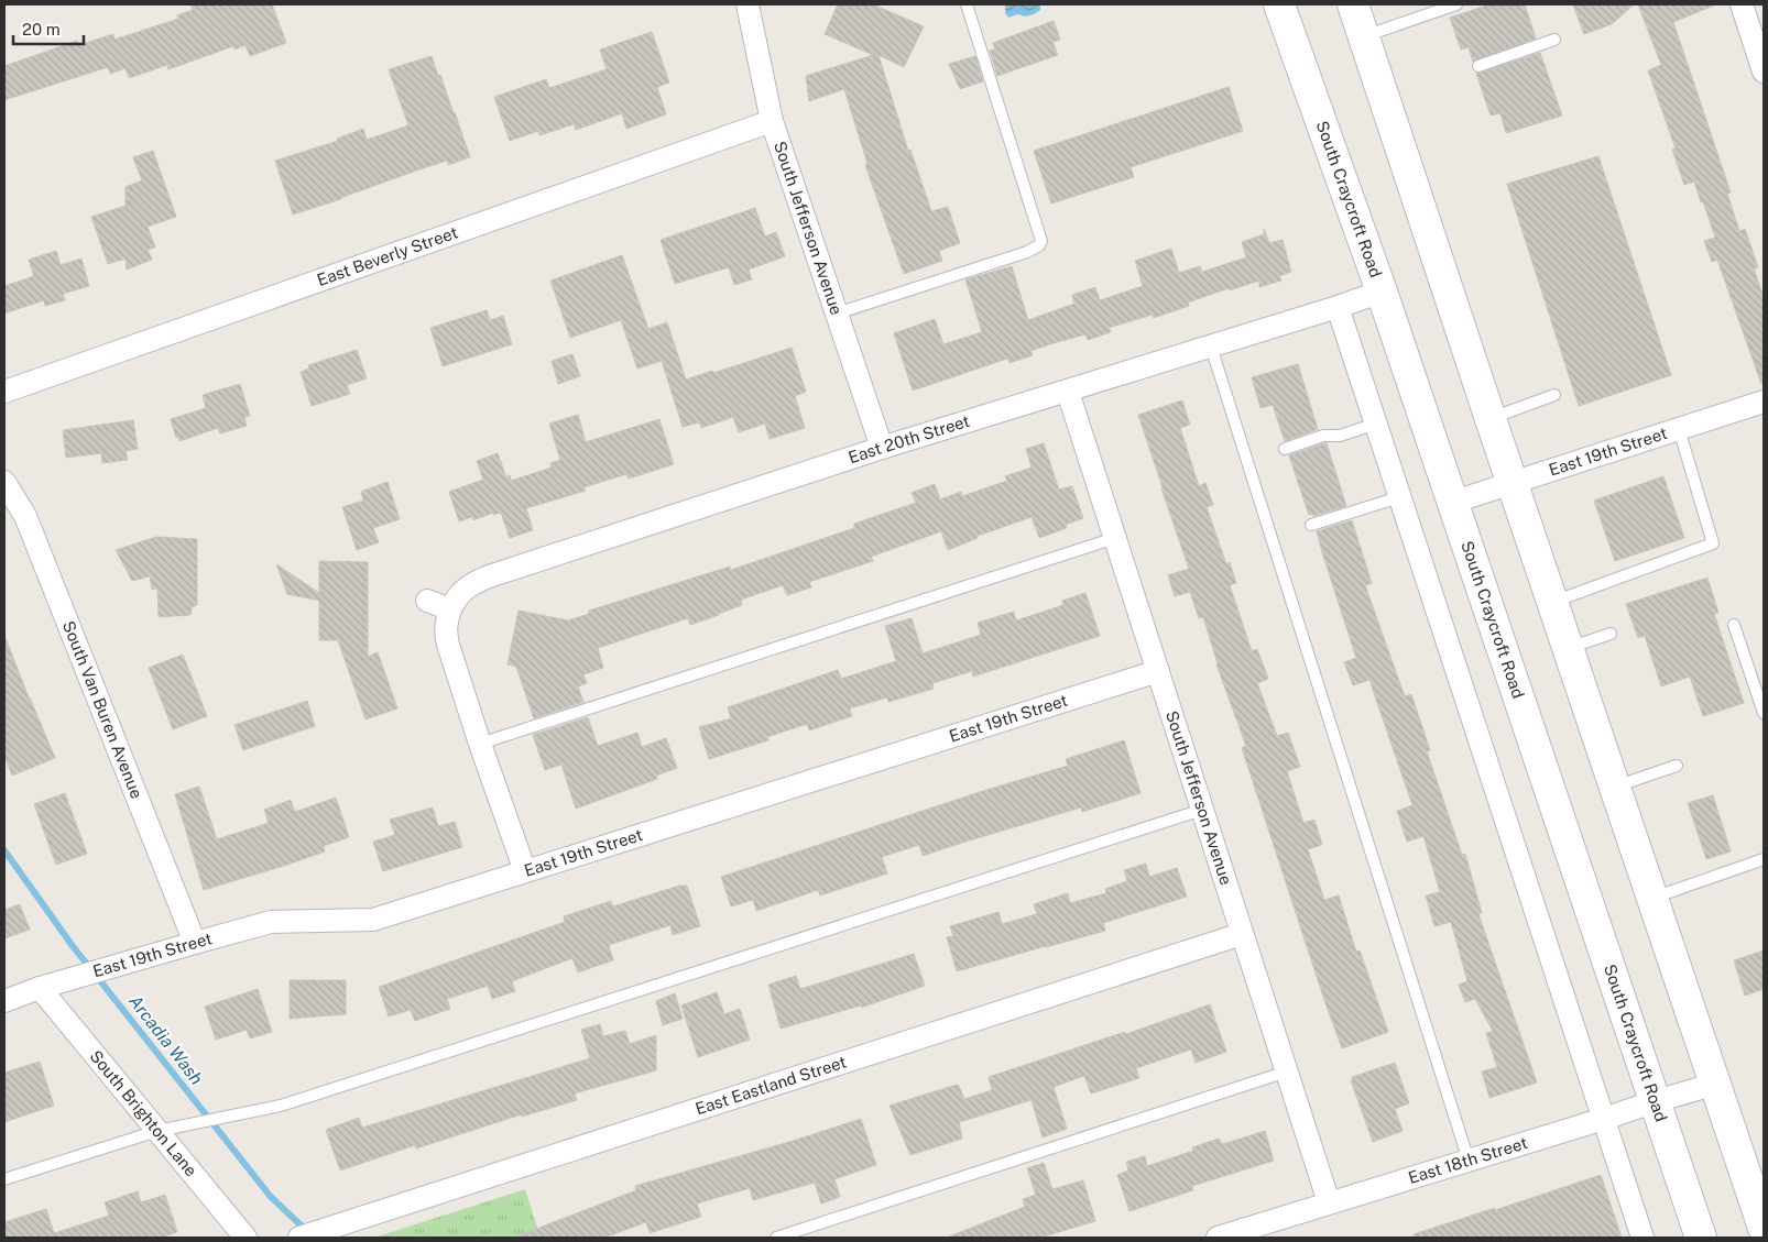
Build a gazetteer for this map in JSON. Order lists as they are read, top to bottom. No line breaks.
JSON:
{"streets":{"main road":["South Craycroft Road"],"street":["South Jefferson Avenue","East Beverly Street","East 20th Street","East 19th Street","South Van Buren Avenue","East Eastland Street","South Brighton Lane","East 18th Street"]},"crossings":[["South Craycroft Road","East 20th Street"],["South Craycroft Road","East 19th Street"],["South Craycroft Road","East 18th Street"],["South Jefferson Avenue","East Beverly Street"],["South Jefferson Avenue","East 20th Street"],["South Jefferson Avenue","East 19th Street"],["South Jefferson Avenue","East Eastland Street"],["South Jefferson Avenue","East 18th Street"],["East 19th Street","South Van Buren Avenue"],["East 19th Street","South Brighton Lane"]],"water":["Arcadia Wash"],"scale_bar":"20 m"}
